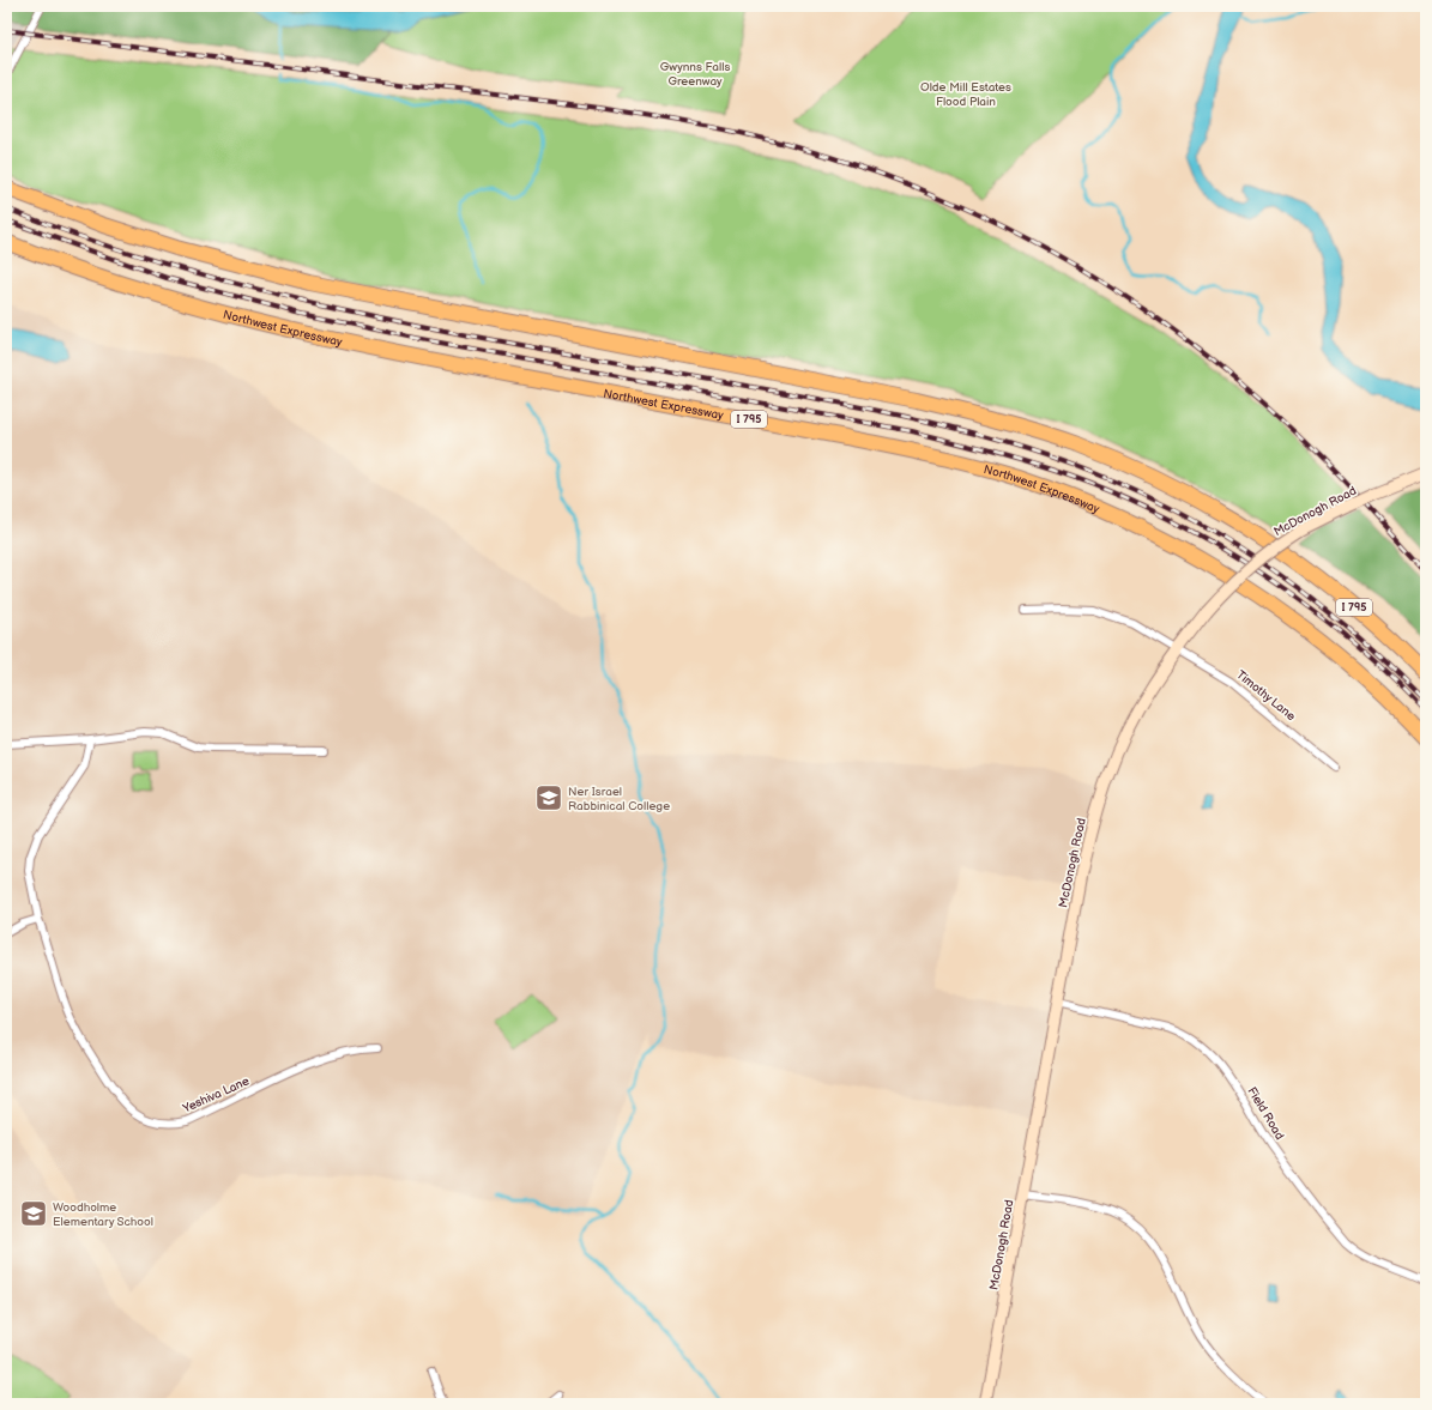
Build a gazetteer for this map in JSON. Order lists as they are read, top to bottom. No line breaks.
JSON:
{"streets":{"highway":["Northwest Expressway","I 795"],"main road":["McDonogh Road"],"street":["Timothy Lane","Yeshiva Lane","Field Road"]},"crossings":[["McDonogh Road","Timothy Lane"],["McDonogh Road","Field Road"]],"parks":["Gwynns Falls Greenway","Olde Mill Estates Flood Plain"],"places":{"school or university":["Ner Israel Rabbinical College","Woodholme Elementary School"]}}
